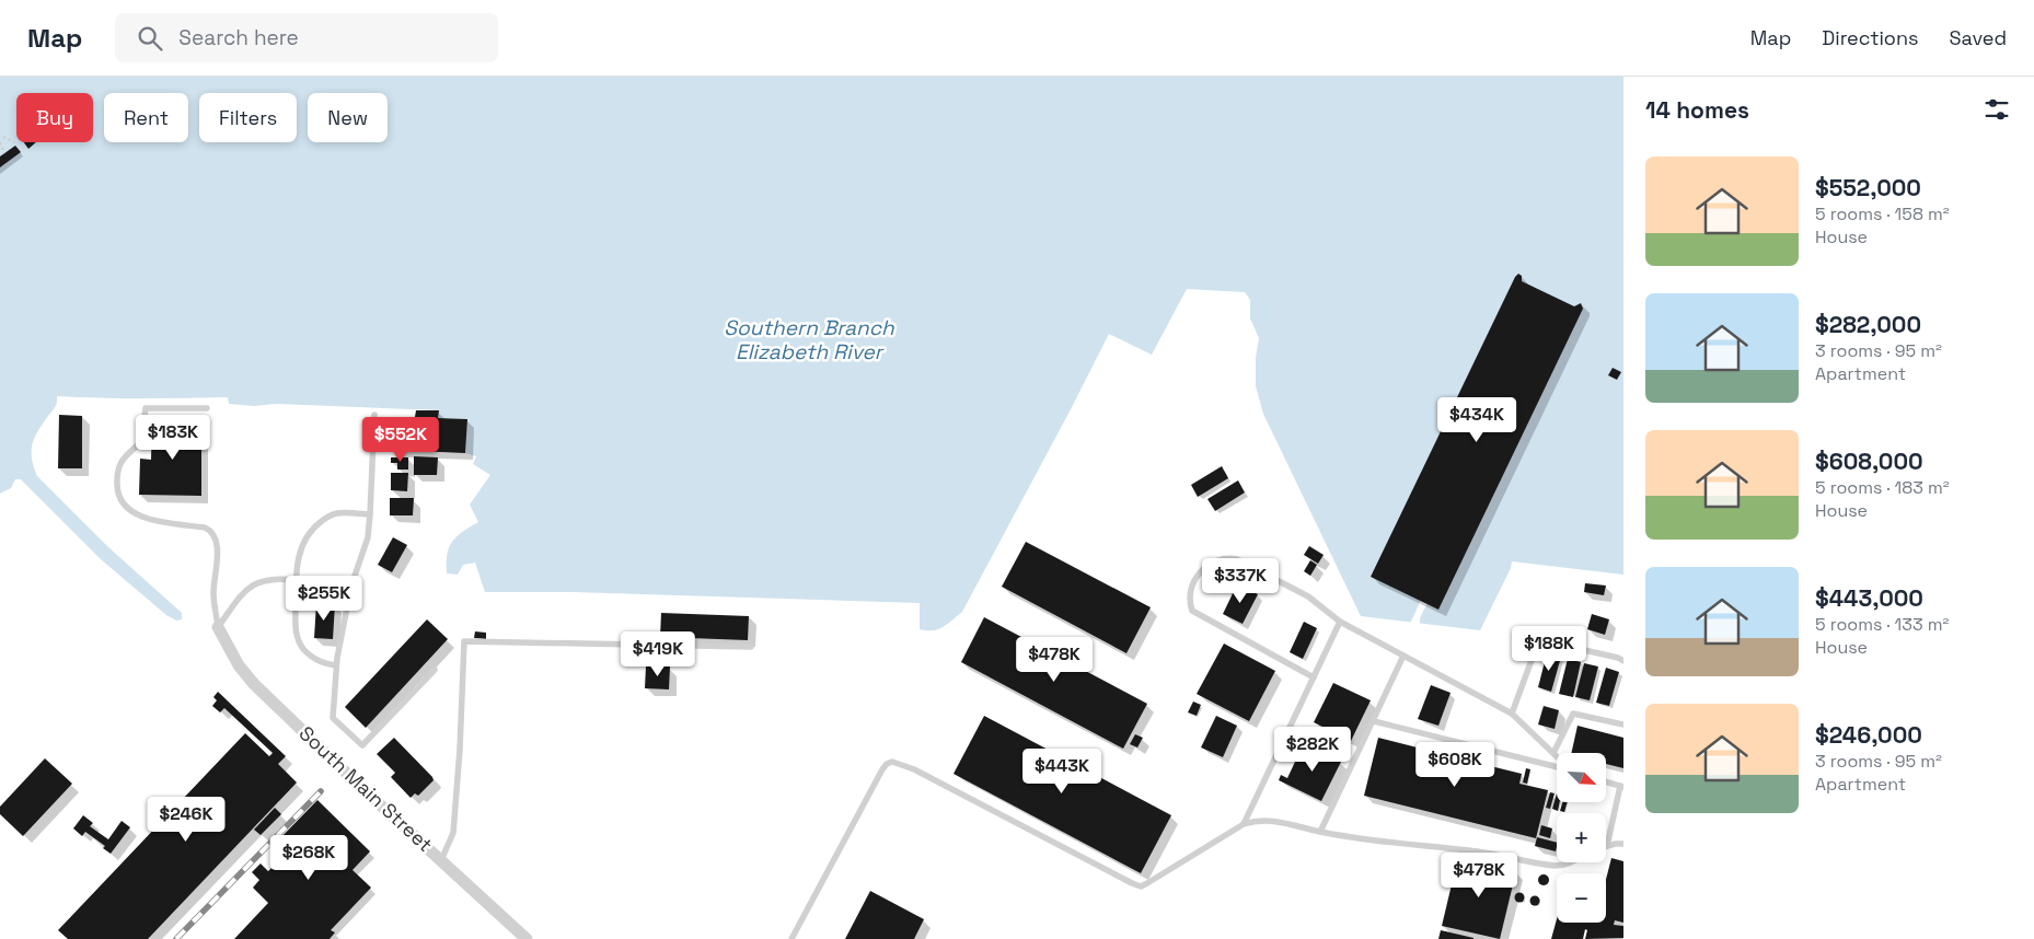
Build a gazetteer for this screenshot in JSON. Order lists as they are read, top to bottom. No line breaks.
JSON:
{"streets":{"street":["South Main Street"]},"water":["Southern Branch Elizabeth River"],"north":"bottom right","page":{"header":"Map","search":"Search here","nav":["Map","Directions","Saved"],"heading":"14 homes","chip":["Buy","Rent","Filters","New"],"list":[{"name":"$552,000","note":"5 rooms · 158 m² · House"},{"name":"$282,000","note":"3 rooms · 95 m² · Apartment"},{"name":"$608,000","note":"5 rooms · 183 m² · House"},{"name":"$443,000","note":"5 rooms · 133 m² · House"},{"name":"$246,000","note":"3 rooms · 95 m² · Apartment"}],"price":["$434K","$183K","$552K","$337K","$255K","$188K","$419K","$478K","$282K","$608K","$443K","$246K","$268K","$478K"],"map_buttons":["+","−"]}}
